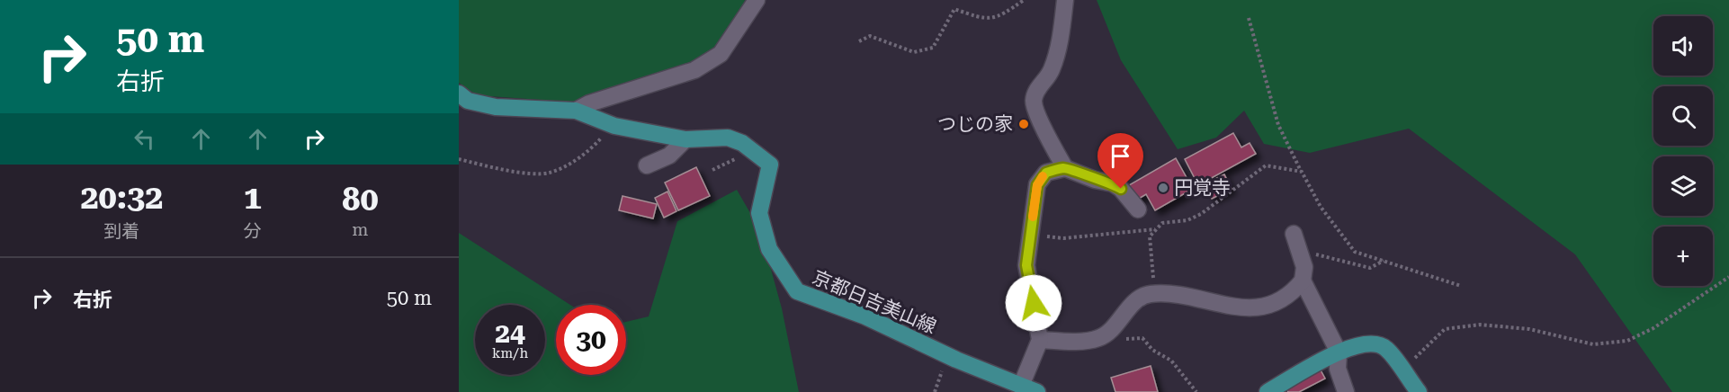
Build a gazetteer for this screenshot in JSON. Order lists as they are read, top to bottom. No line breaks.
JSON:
{"streets":{"main road":["京都日吉美山線"]},"places":["つじの家","円覚寺"],"page":{"turn":["50 m","右折"],"map_buttons":"+","eta":["20:32","到着","1","分","80","m"],"list":[{"name":"右折","value":"50 m"}],"speed":"24 km/h","limit":"30"}}
